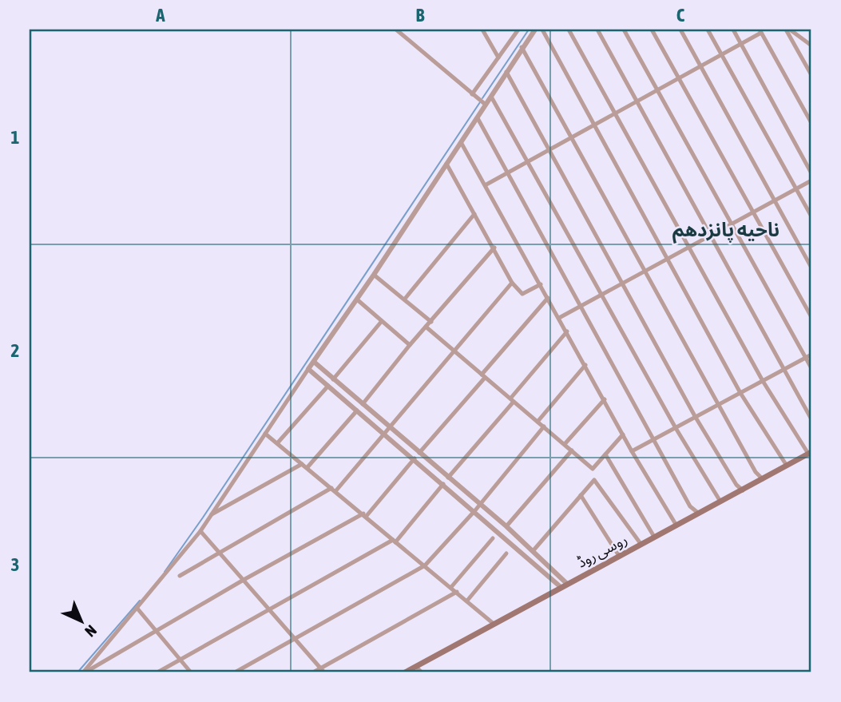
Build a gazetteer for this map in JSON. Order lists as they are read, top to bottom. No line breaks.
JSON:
{"streets":{"main road":["روسی روڈ"]},"districts":["ناحیه پانزدهم"],"north":"bottom right","grid":{"columns":["A","B","C"],"rows":["1","2","3"]}}
